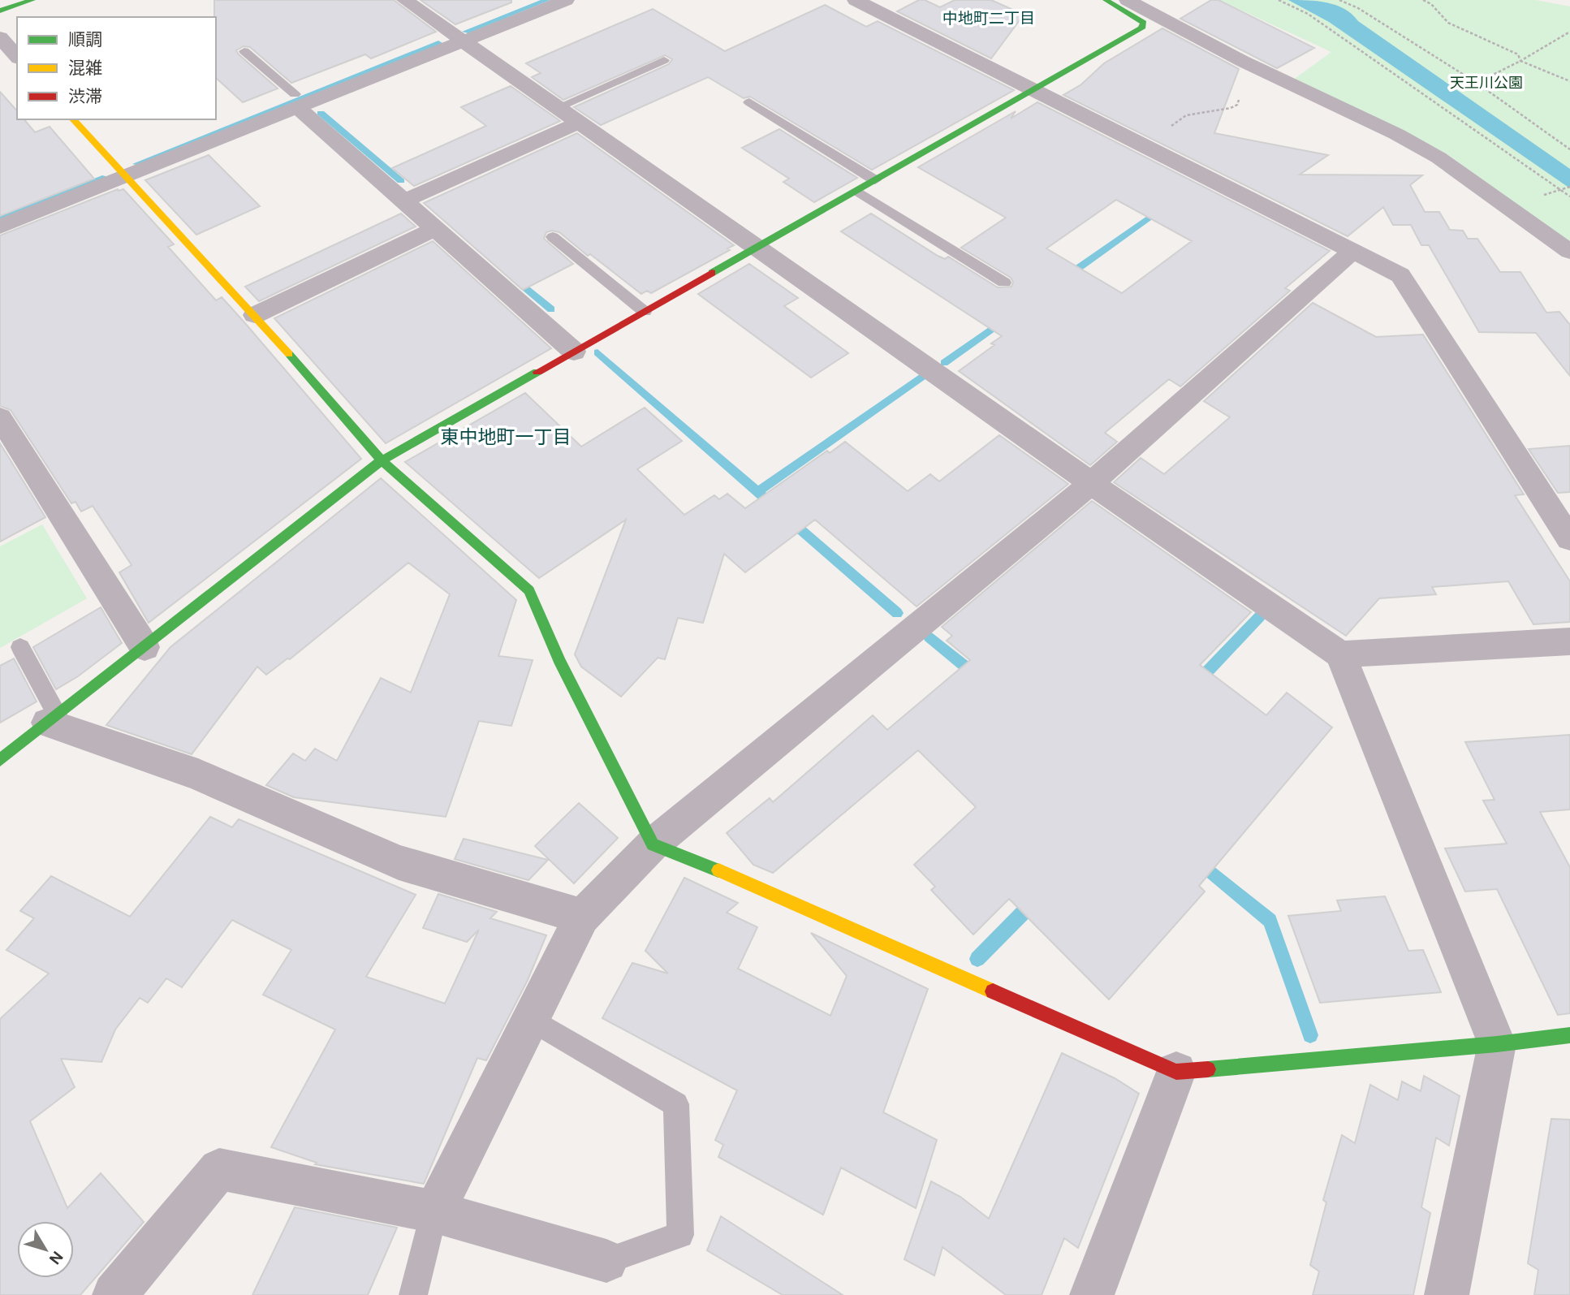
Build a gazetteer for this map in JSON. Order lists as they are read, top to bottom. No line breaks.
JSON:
{"districts":["中地町二丁目","東中地町一丁目"],"parks":["天王川公園"],"legend":["順調","混雑","渋滞"],"north":"bottom right"}
